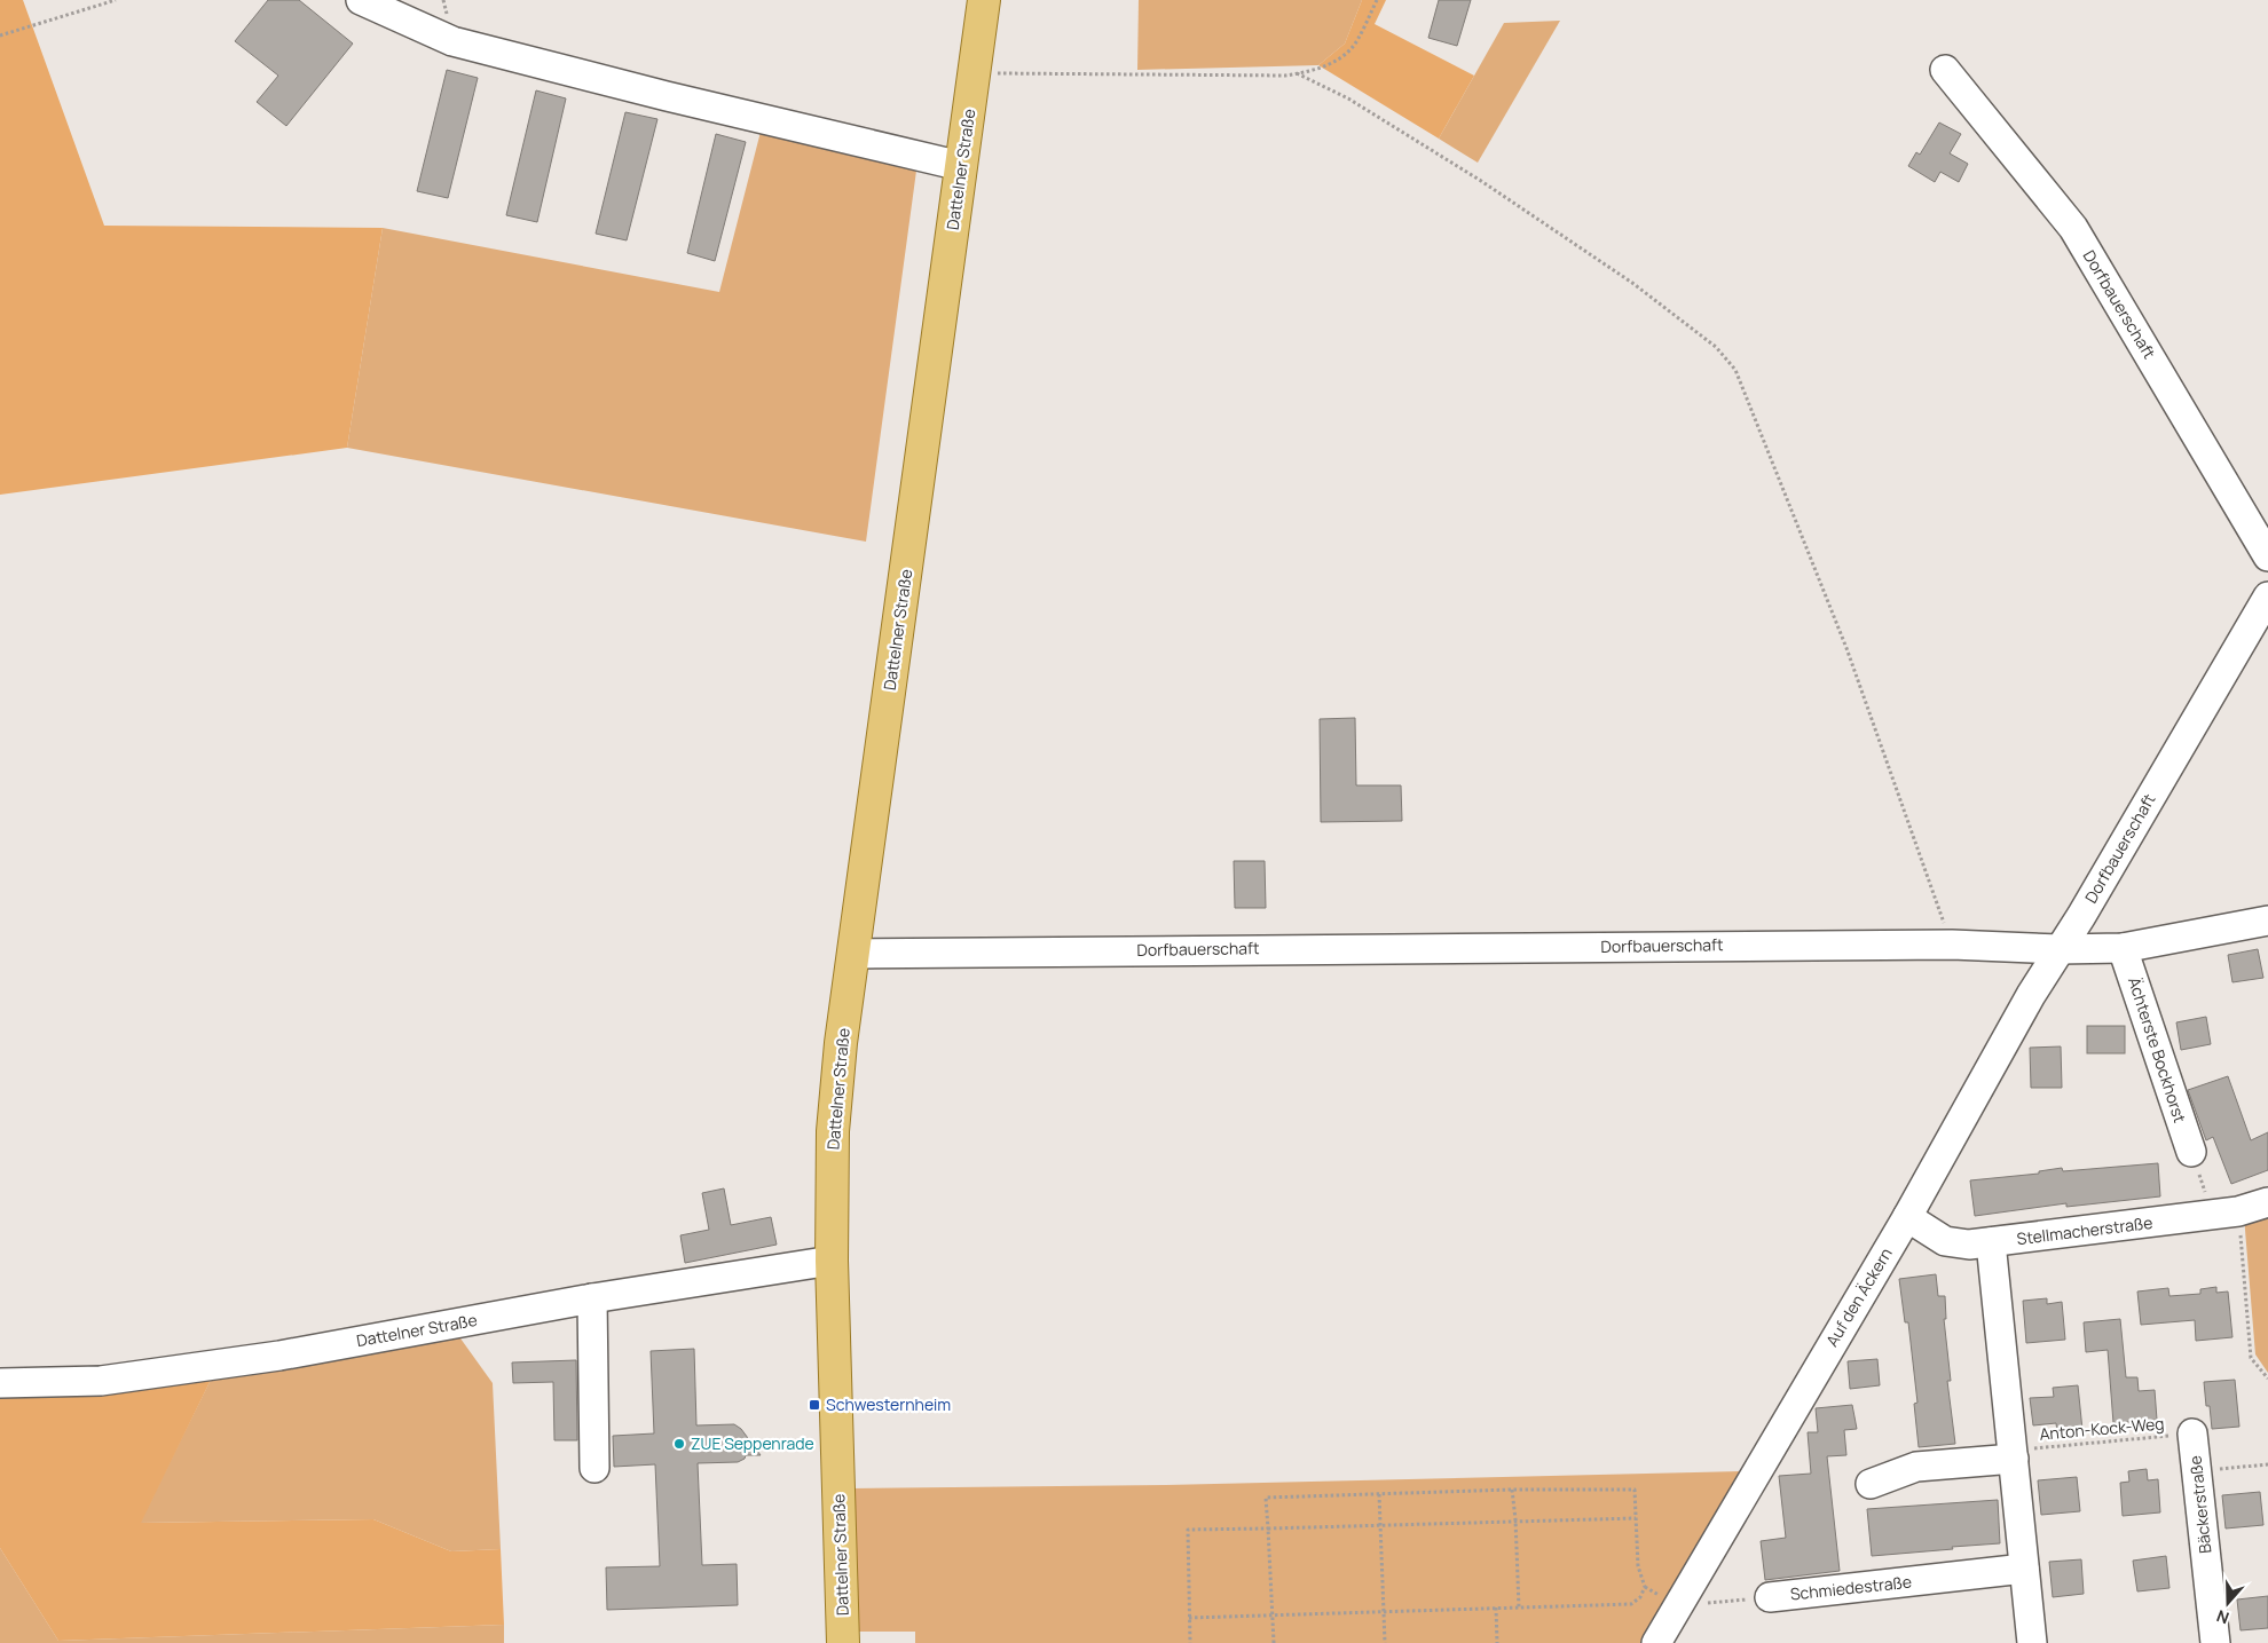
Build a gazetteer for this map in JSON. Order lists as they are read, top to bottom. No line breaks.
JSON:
{"streets":{"main road":["Dattelner Straße"],"street":["Dorfbauerschaft","Ächterste Bockhorst","Stellmacherstraße","Auf den Äckern","Bäckerstraße","Schmiedestraße"],"path":["Anton-Kock-Weg"]},"crossings":[["Dattelner Straße","Dorfbauerschaft"],["Dorfbauerschaft","Auf den Äckern"],["Stellmacherstraße","Auf den Äckern"],["Auf den Äckern","Schmiedestraße"],["Anton-Kock-Weg","Bäckerstraße"]],"places":{"transit":["Schwesternheim"],"other":["ZUE Seppenrade"]},"north":"bottom"}
